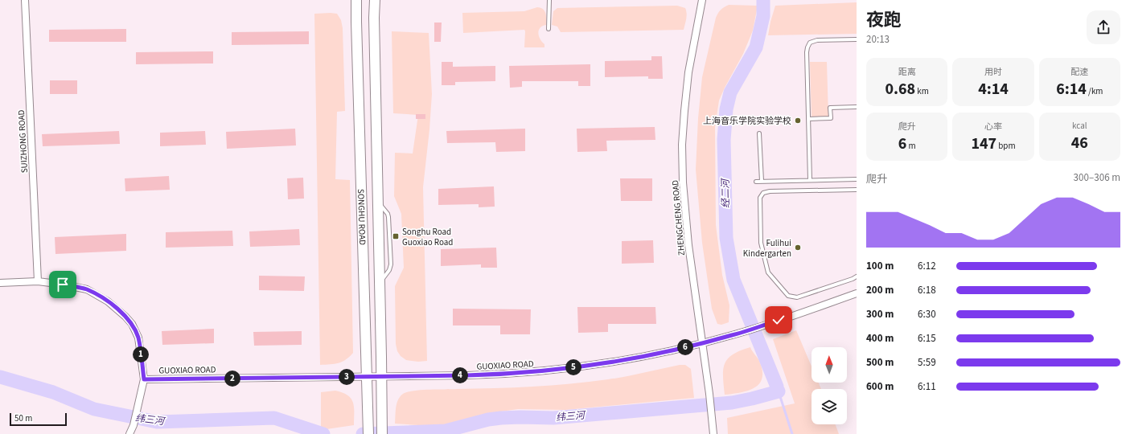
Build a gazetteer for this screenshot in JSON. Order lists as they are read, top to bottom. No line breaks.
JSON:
{"streets":{"main road":["SONGHU ROAD"],"street":["SUIZHONG ROAD","ZHENGCHENG ROAD","GUOXIAO ROAD"]},"crossings":[["SONGHU ROAD","GUOXIAO ROAD"],["ZHENGCHENG ROAD","GUOXIAO ROAD"]],"water":["经二河","纬三河"],"places":{"other":["上海音乐学院实验学校","Fulihui Kindergarten"],"transit":["Songhu Road Guoxiao Road"]},"scale_bar":"50 m","north":"top","page":{"heading":["夜跑","20:13"],"stats":[["距离","0.68 km"],["用时","4:14"],["配速","6:14 /km"],["爬升","6 m"],["心率","147 bpm"],["kcal","46"]],"chart":["爬升","300–306 m"],"list":[{"name":"100 m","note":"6:12"},{"name":"200 m","note":"6:18"},{"name":"300 m","note":"6:30"},{"name":"400 m","note":"6:15"},{"name":"500 m","note":"5:59"},{"name":"600 m","note":"6:11"}],"pins":["6","1","5","4","3","2"],"scale":"50 m"}}
